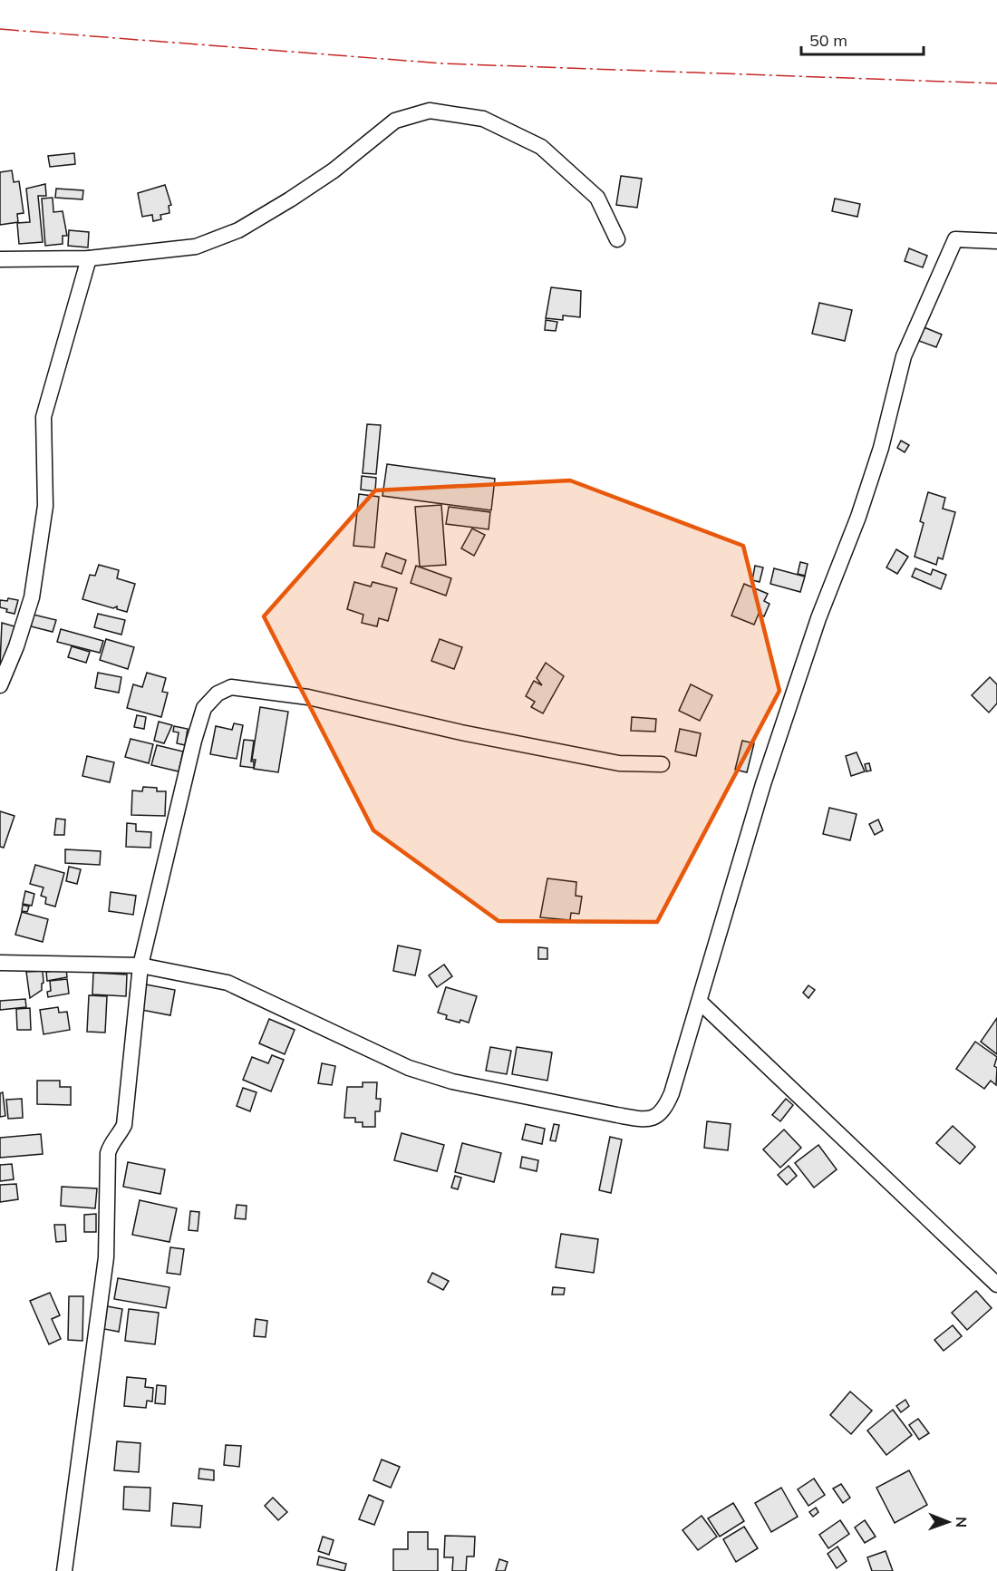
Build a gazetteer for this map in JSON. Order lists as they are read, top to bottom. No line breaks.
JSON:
{"scale_bar":"50 m","north":"right"}
